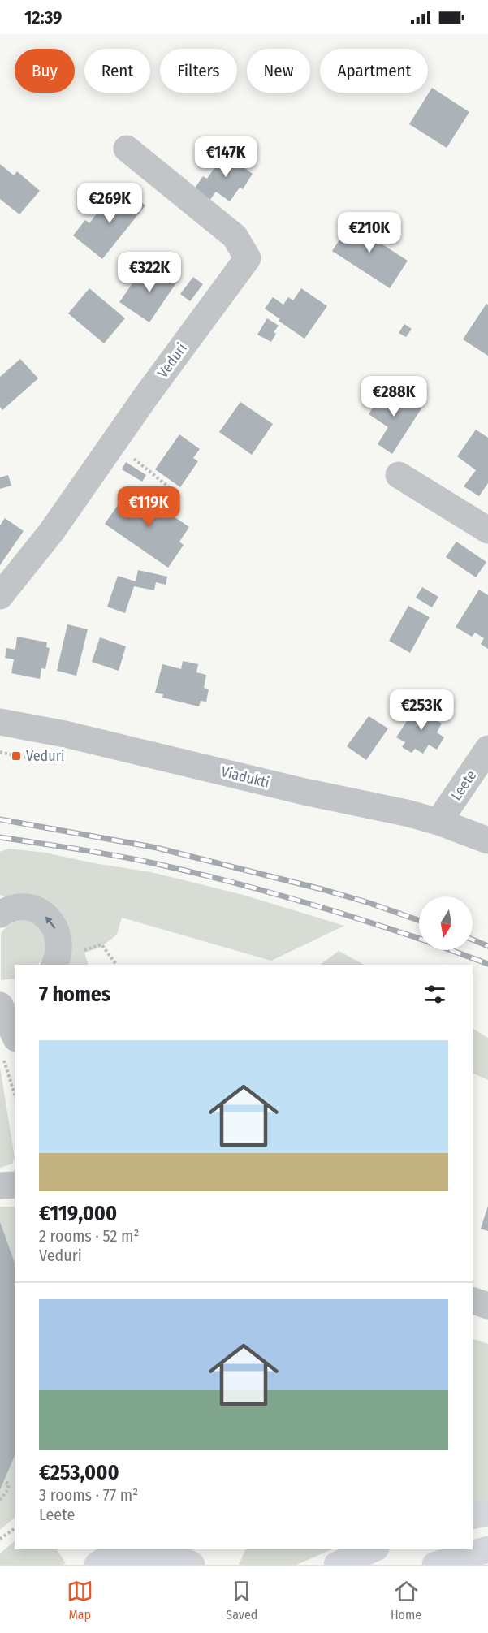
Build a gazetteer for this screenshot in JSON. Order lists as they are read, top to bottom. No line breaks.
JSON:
{"streets":{"street":["Veduri","Viadukti","Leete"]},"crossings":[["Viadukti","Leete"]],"places":{"transit":["Veduri"]},"north":"bottom","page":{"status":"12:39","chip":["Buy","Rent","Filters","New","Apartment"],"price":["€147K","€269K","€210K","€322K","€288K","€119K","€253K"],"heading":"7 homes","list":[{"name":"€119,000","note":"2 rooms · 52 m² · Veduri"},{"name":"€253,000","note":"3 rooms · 77 m² · Leete"}],"tabs":["Map","Saved","Home"]}}
